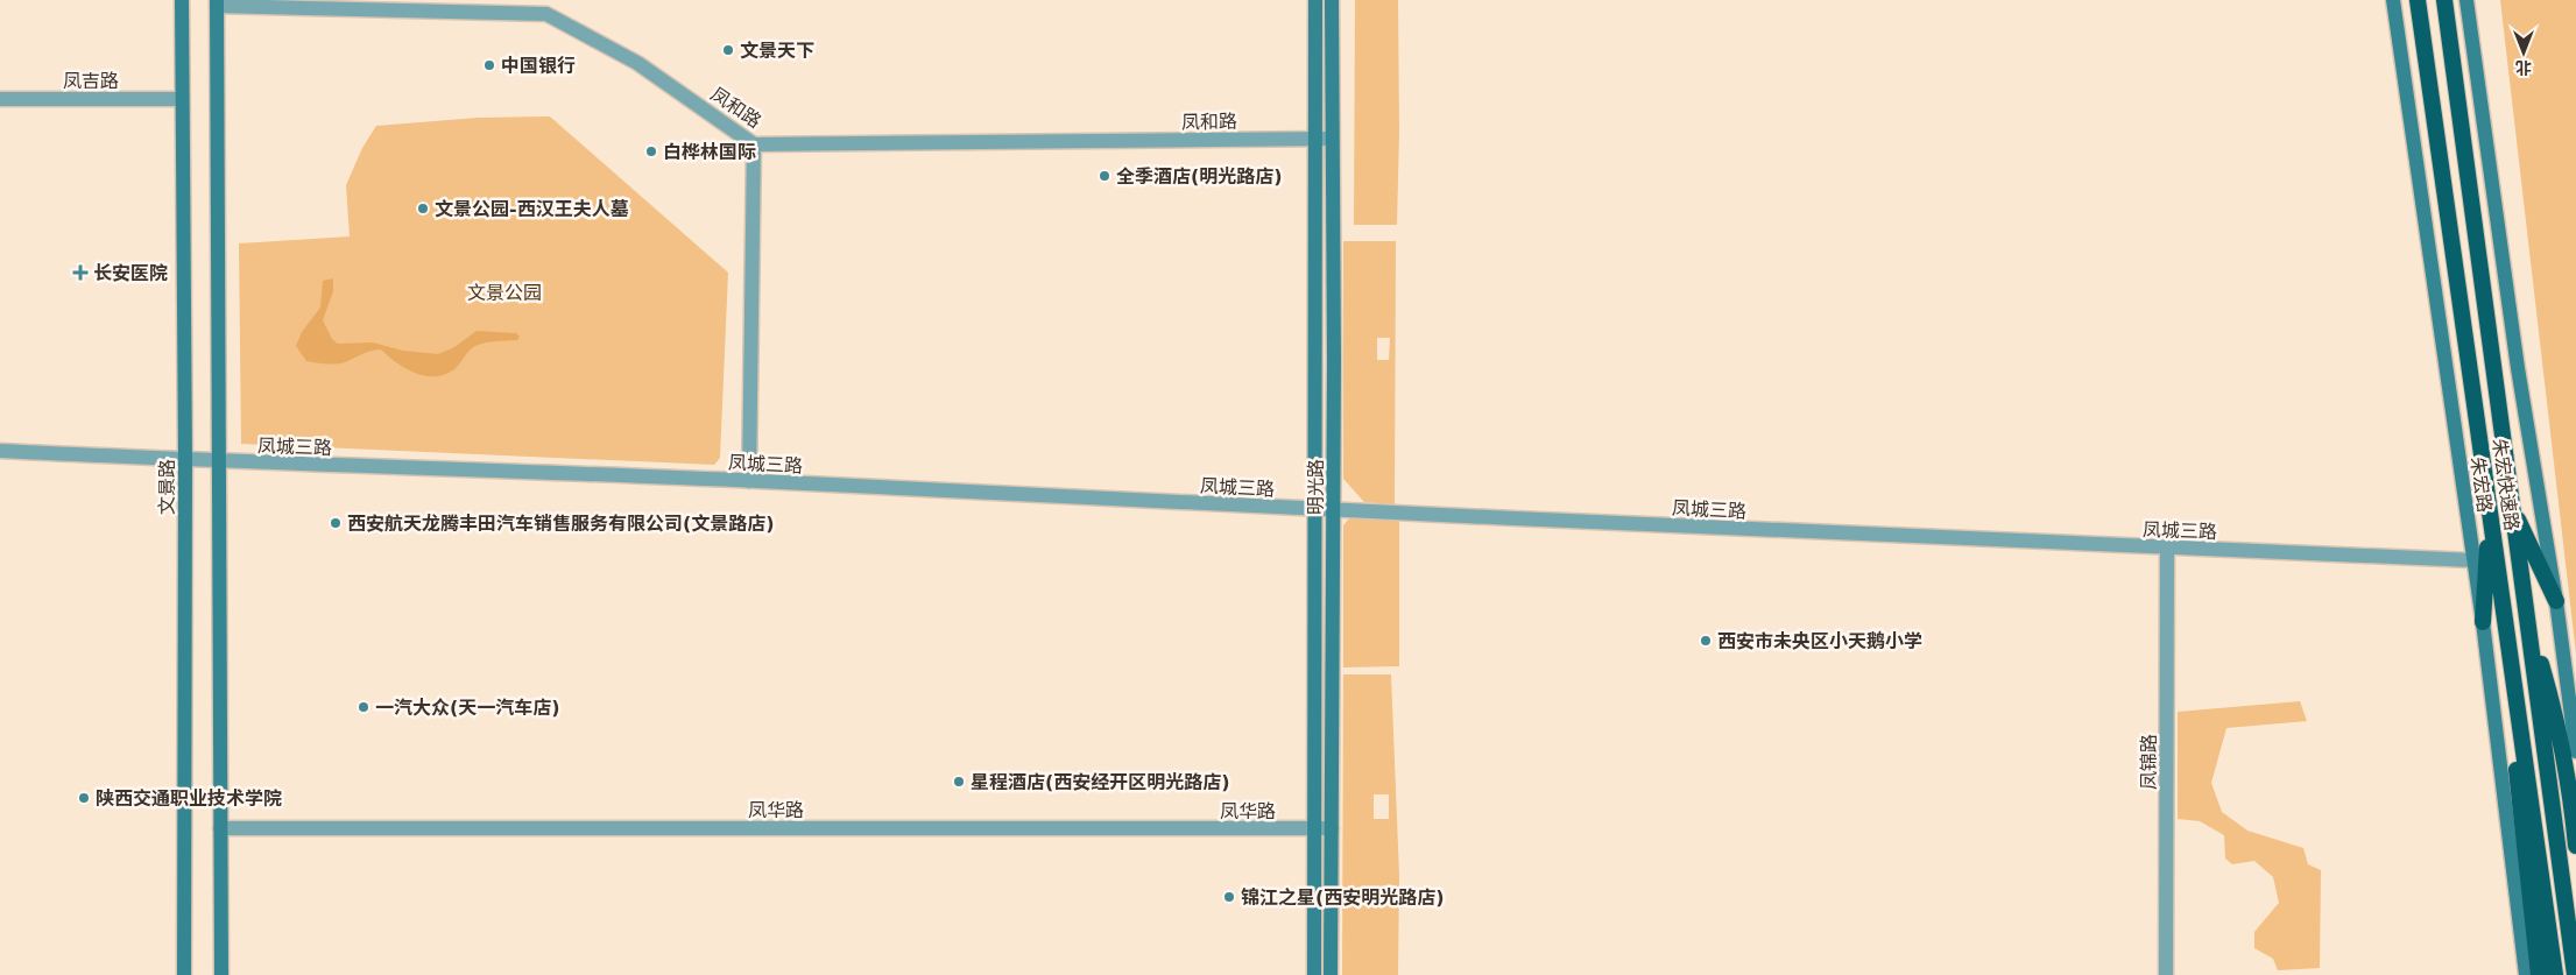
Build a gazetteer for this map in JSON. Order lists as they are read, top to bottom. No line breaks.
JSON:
{"streets":{"highway":["朱宏快速路"],"main road":["朱宏路","文景路","明光路"],"street":["凤吉路","凤和路","凤城三路","凤锦路","凤华路"]},"crossings":[["凤吉路","文景路"],["凤和路","明光路"],["凤城三路","朱宏路"],["凤城三路","文景路"],["凤城三路","明光路"],["凤城三路","凤锦路"],["明光路","凤华路"]],"parks":["文景公园"],"places":{"other":["文景天下","中国银行","白桦林国际","全季酒店(明光路店)","文景公园-西汉王夫人墓","西安航天龙腾丰田汽车销售服务有限公司(文景路店)","西安市未央区小天鹅小学","一汽大众(天一汽车店)","星程酒店(西安经开区明光路店)","陕西交通职业技术学院","锦江之星(西安明光路店)"],"health":["长安医院"]},"north":"bottom"}
